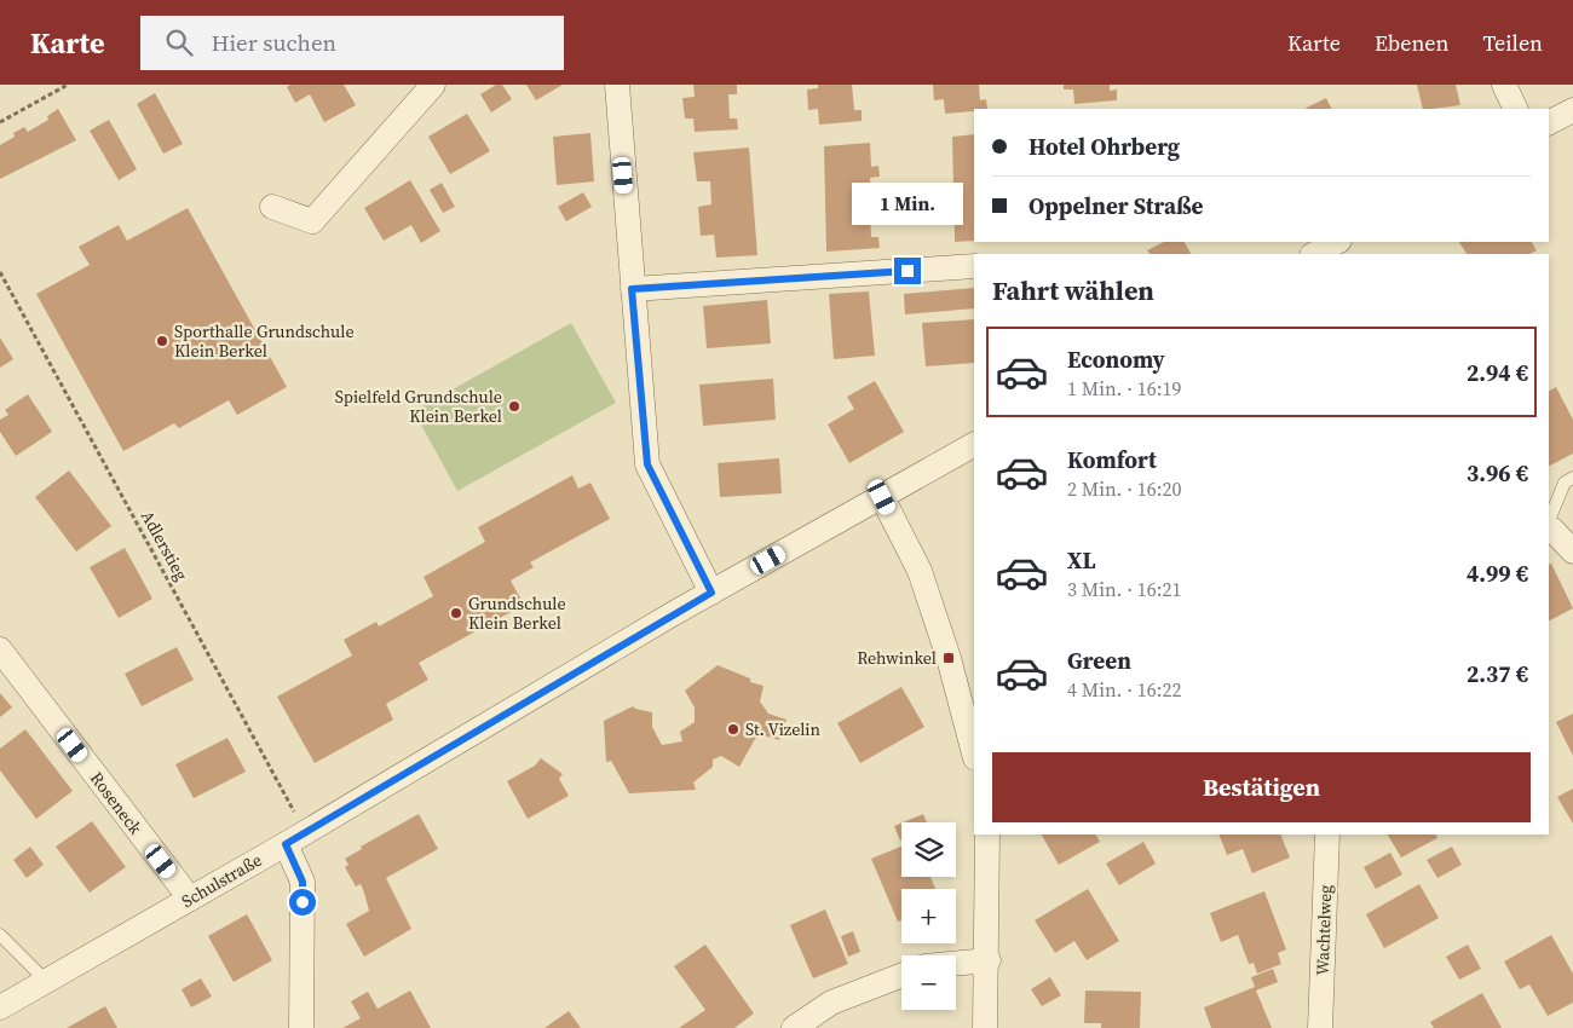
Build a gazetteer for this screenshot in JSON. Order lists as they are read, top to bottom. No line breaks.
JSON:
{"streets":{"street":["Roseneck","Schulstraße","Wachtelweg"],"path":["Adlerstieg"]},"crossings":[["Adlerstieg","Schulstraße"],["Roseneck","Schulstraße"]],"places":{"other":["Sporthalle Grundschule Klein Berkel","Spielfeld Grundschule Klein Berkel","Grundschule Klein Berkel","St. Vizelin"],"transit":["Rehwinkel"]},"page":{"header":"Karte","search":"Hier suchen","nav":["Karte","Ebenen","Teilen"],"banner":["Hotel Ohrberg","Oppelner Straße"],"bubble":"1 Min.","heading":"Fahrt wählen","list":[{"name":"Economy","note":"1 Min. · 16:19","value":"2.94 €"},{"name":"Komfort","note":"2 Min. · 16:20","value":"3.96 €"},{"name":"XL","note":"3 Min. · 16:21","value":"4.99 €"},{"name":"Green","note":"4 Min. · 16:22","value":"2.37 €"}],"buttons":"Bestätigen","map_buttons":["+","−"]}}
